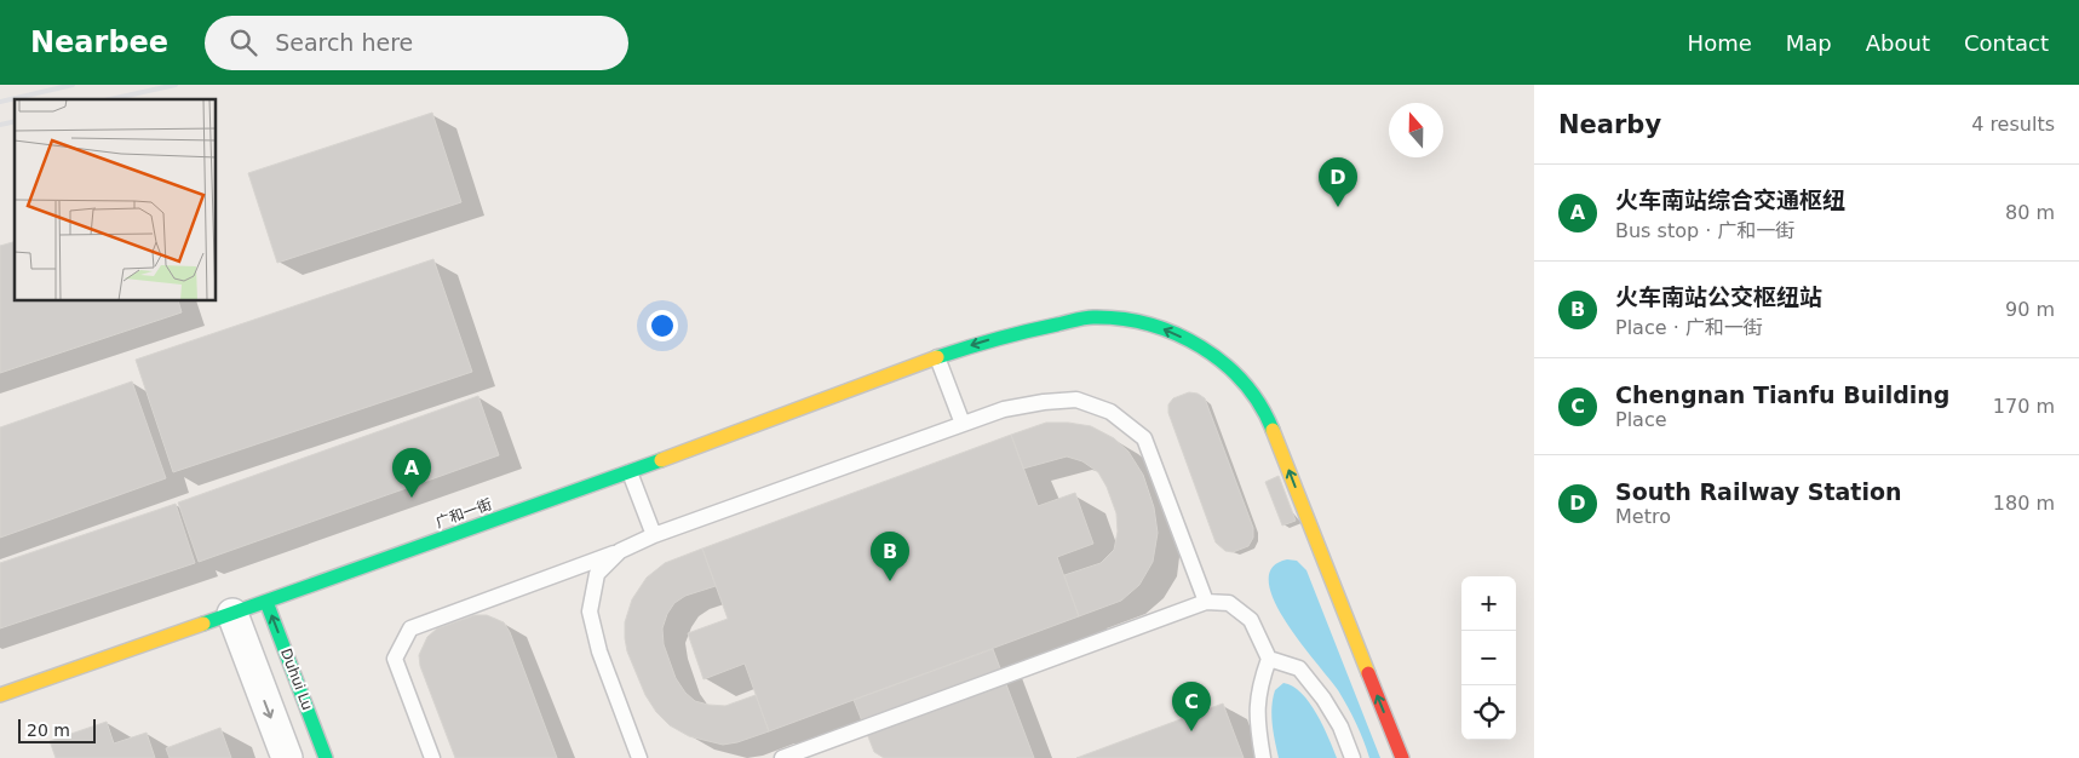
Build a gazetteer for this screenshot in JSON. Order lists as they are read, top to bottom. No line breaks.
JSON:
{"streets":{"street":["广和一街","Duhui Lu"]},"crossings":[["广和一街","Duhui Lu"]],"one_way":["广和一街"],"scale_bar":"20 m","north":"top","page":{"header":"Nearbee","search":"Search here","nav":["Home","Map","About","Contact"],"heading":["Nearby","4 results"],"pins":["D","A","B","C"],"list":[{"mark":"A","name":"火车南站综合交通枢纽","note":"Bus stop · 广和一街","value":"80 m"},{"mark":"B","name":"火车南站公交枢纽站","note":"Place · 广和一街","value":"90 m"},{"mark":"C","name":"Chengnan Tianfu Building","note":"Place","value":"170 m"},{"mark":"D","name":"South Railway Station","note":"Metro","value":"180 m"}],"map_buttons":["+","−"],"scale":"20 m"}}
